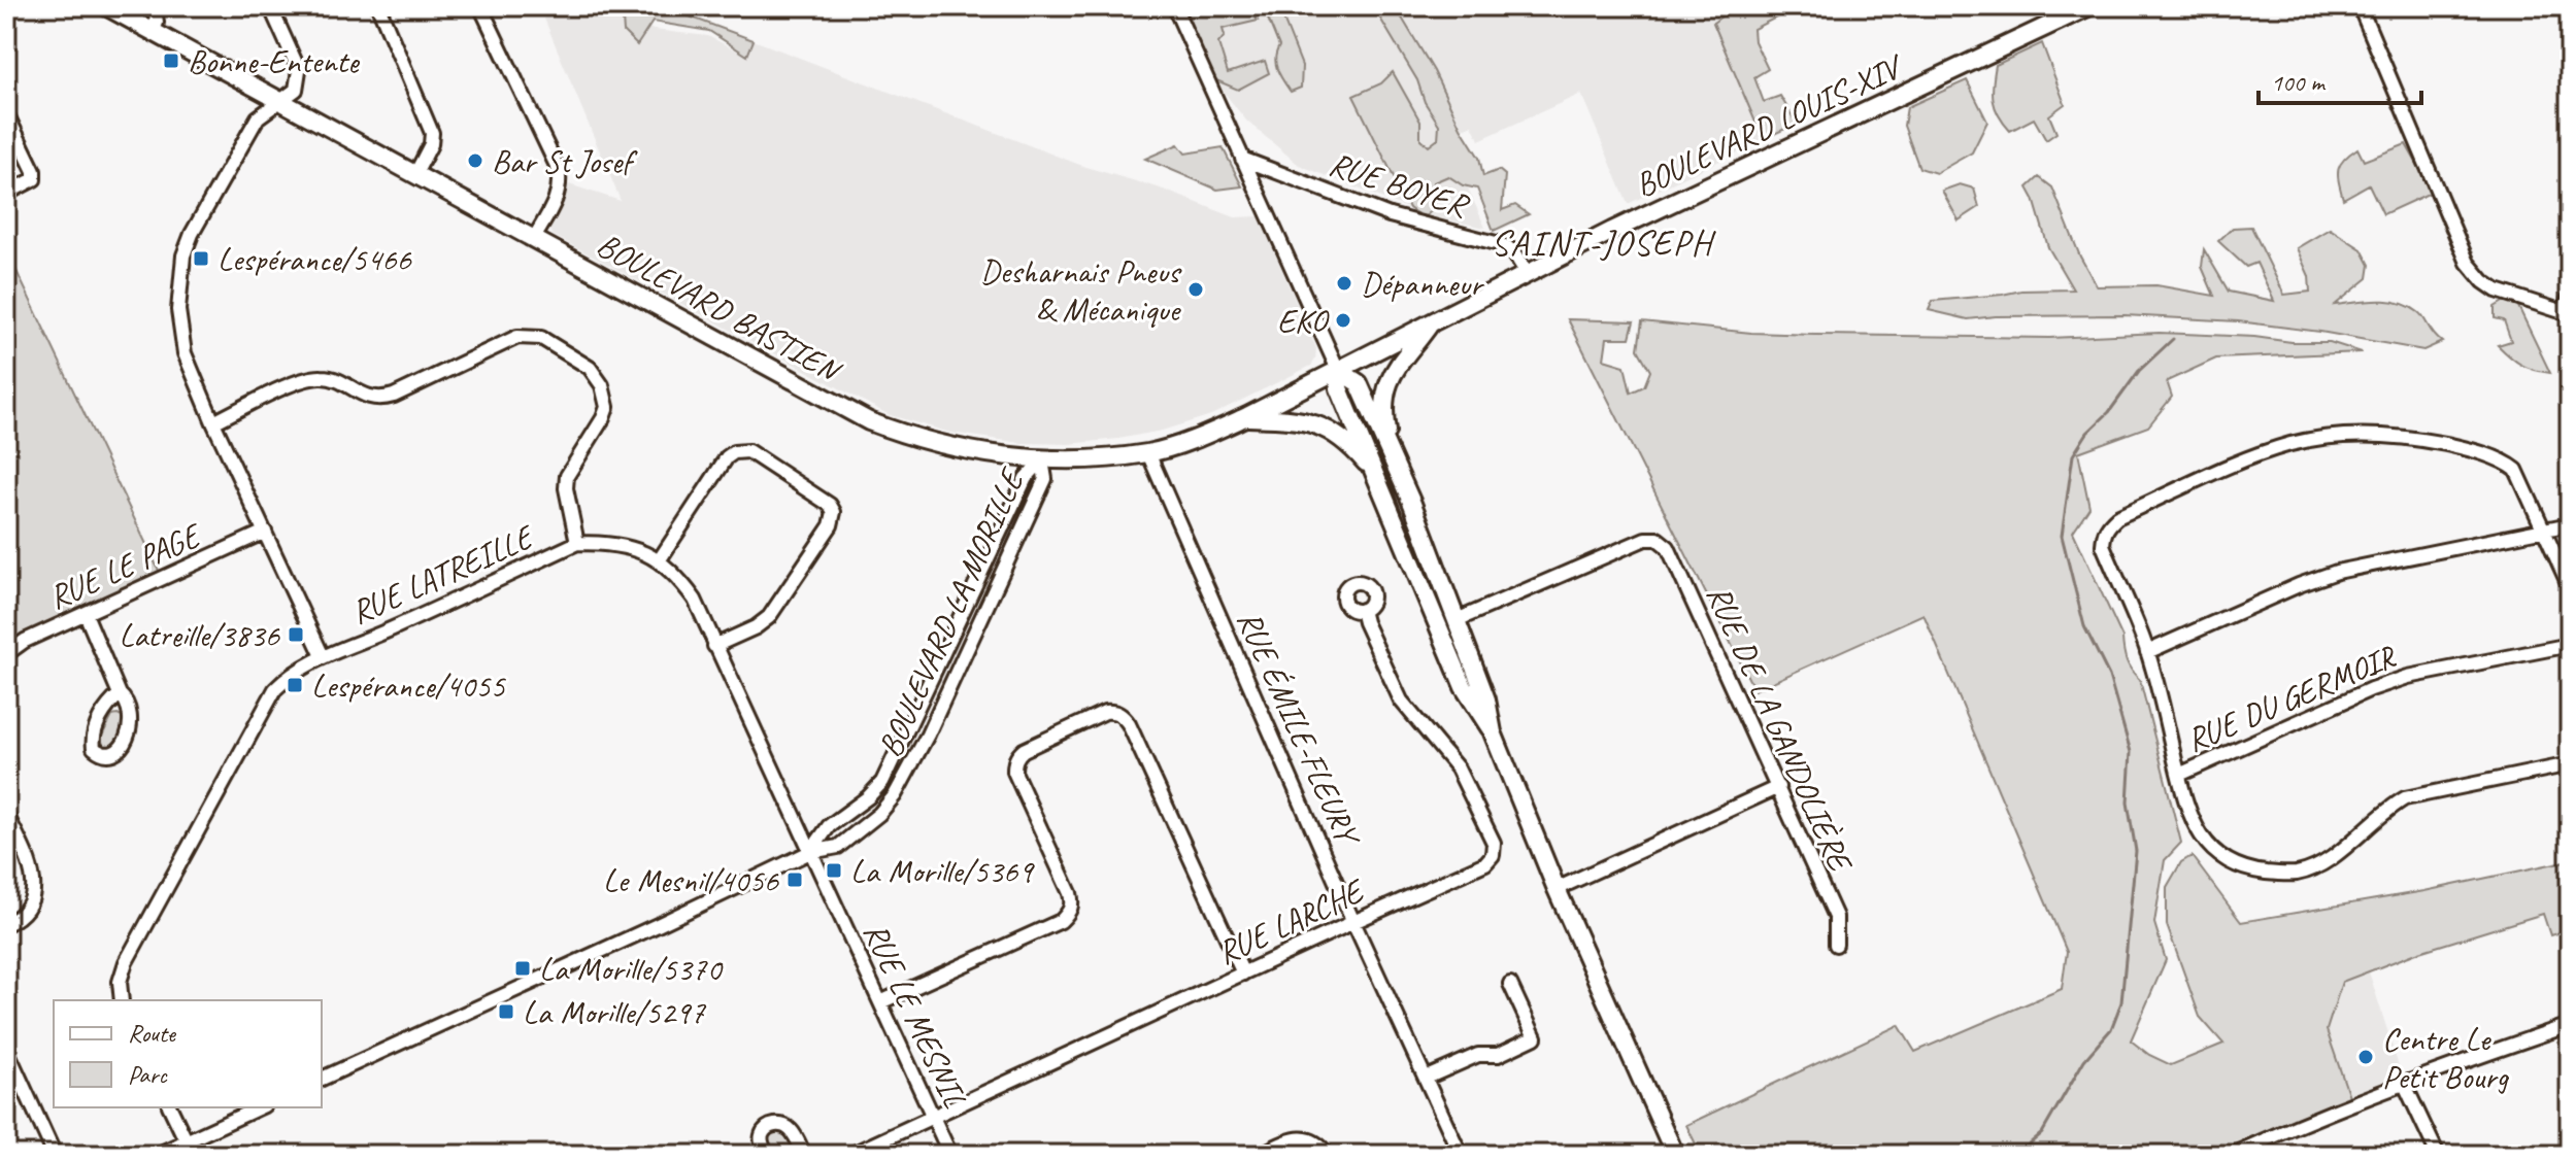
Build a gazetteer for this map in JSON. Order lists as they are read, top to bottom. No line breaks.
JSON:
{"streets":{"main road":["BOULEVARD LOUIS-XIV","BOULEVARD BASTIEN"],"street":["RUE BOYER","RUE LE PAGE","RUE LATREILLE","BOULEVARD LA MORILLE","RUE DU GERMOIR","RUE ÉMILE-FLEURY","RUE DE LA GANDOLIÈRE","RUE LARCHE","RUE LE MESNIL"]},"crossings":[["BOULEVARD LOUIS-XIV","RUE BOYER"],["BOULEVARD LOUIS-XIV","BOULEVARD BASTIEN"],["BOULEVARD BASTIEN","BOULEVARD LA MORILLE"],["BOULEVARD BASTIEN","RUE ÉMILE-FLEURY"],["RUE LATREILLE","BOULEVARD LA MORILLE"],["RUE LATREILLE","RUE LE MESNIL"],["BOULEVARD LA MORILLE","RUE LE MESNIL"],["RUE ÉMILE-FLEURY","RUE LARCHE"],["RUE LARCHE","RUE LE MESNIL"]],"districts":["SAINT-JOSEPH"],"places":{"transit":["Bonne-Entente","Lespérance/5466","Latreille/3836","Lespérance/4055","La Morille/5369","Le Mesnil/4056","La Morille/5370","La Morille/5297"],"other":["Bar St Josef","Dépanneur","Desharnais Pneus & Mécanique","EKO","Centre Le Petit Bourg"]},"legend":["Route","Parc"],"scale_bar":"100 m"}
